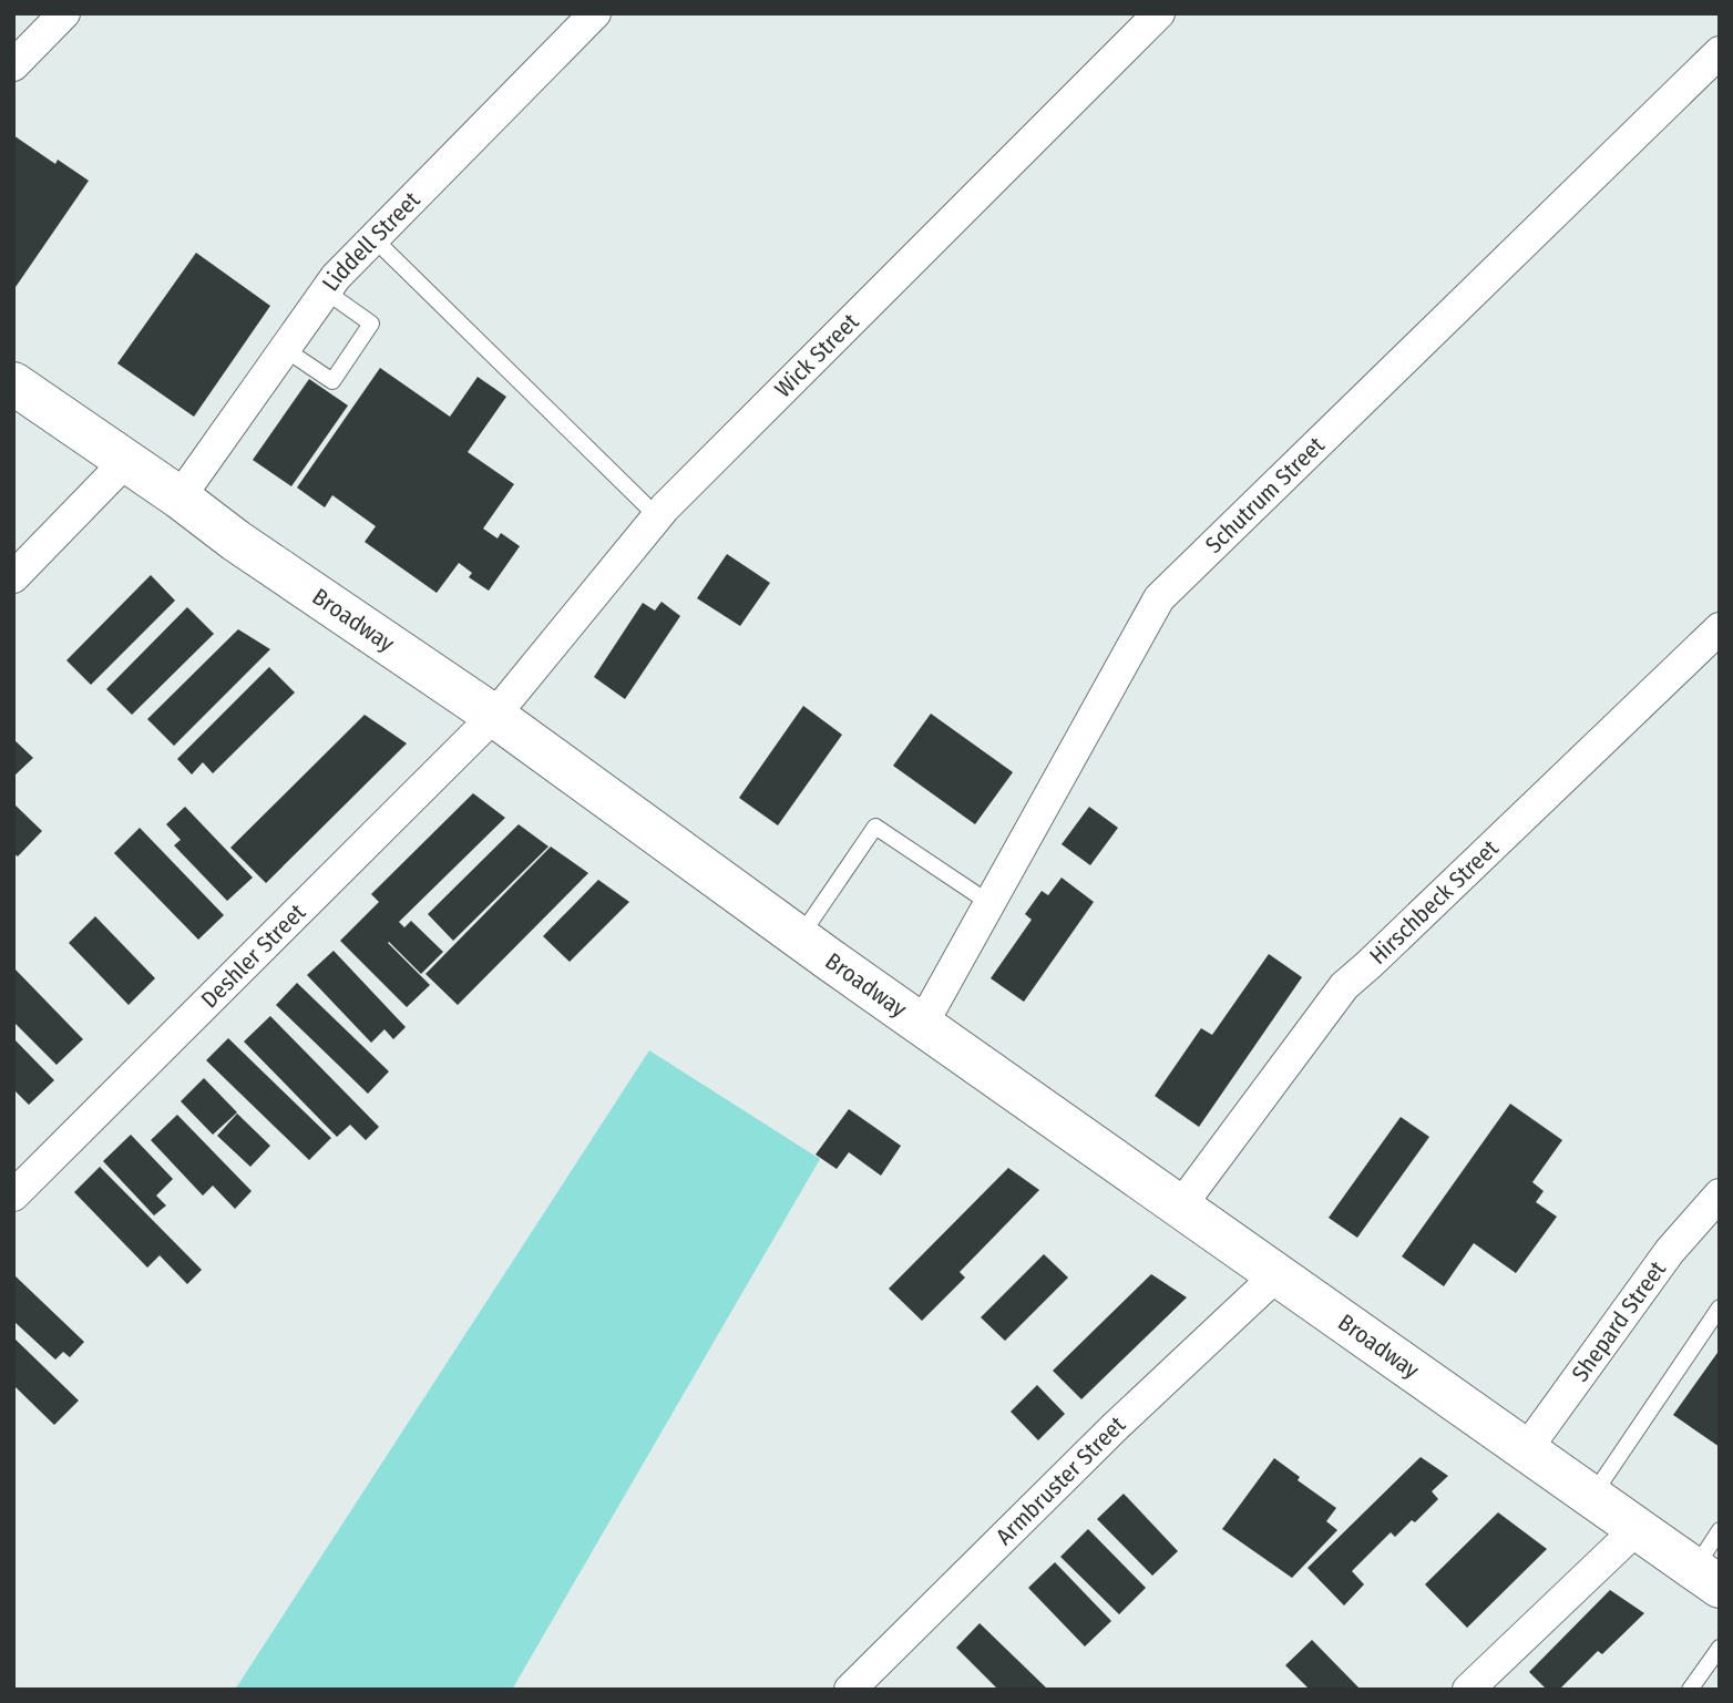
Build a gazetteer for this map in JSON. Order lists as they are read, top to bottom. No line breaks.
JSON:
{"streets":{"main road":["Broadway"],"street":["Liddell Street","Wick Street","Schutrum Street","Hirschbeck Street","Deshler Street","Shepard Street","Armbruster Street"]},"crossings":[["Liddell Street","Broadway"],["Wick Street","Broadway"],["Wick Street","Deshler Street"],["Schutrum Street","Broadway"],["Broadway","Hirschbeck Street"],["Broadway","Deshler Street"],["Broadway","Shepard Street"],["Broadway","Armbruster Street"]]}
